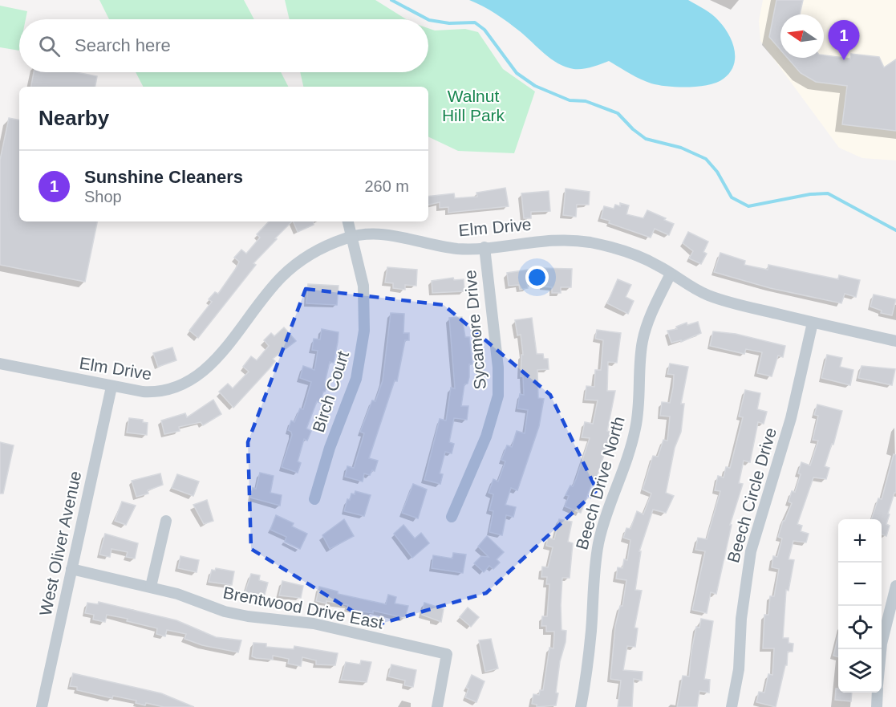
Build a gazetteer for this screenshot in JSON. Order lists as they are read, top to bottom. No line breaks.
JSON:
{"streets":{"street":["Elm Drive","Sycamore Drive","Birch Court","Beech Drive North","Beech Circle Drive","West Oliver Avenue","Brentwood Drive East"]},"crossings":[["Elm Drive","Sycamore Drive"],["Elm Drive","Birch Court"],["Elm Drive","Beech Drive North"],["Elm Drive","Beech Circle Drive"],["Elm Drive","West Oliver Avenue"],["West Oliver Avenue","Brentwood Drive East"]],"parks":["Walnut Hill Park"],"north":"left","page":{"search":"Search here","pins":"1","heading":"Nearby","list":[{"mark":"1","name":"Sunshine Cleaners","note":"Shop","value":"260 m"}],"map_buttons":["+","−"]}}
